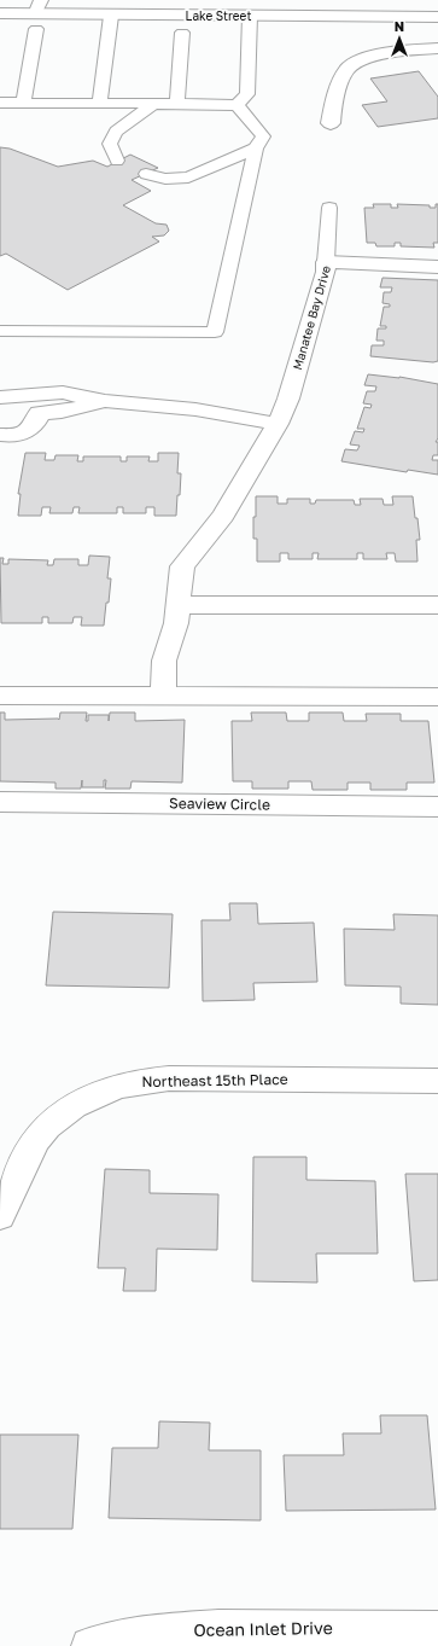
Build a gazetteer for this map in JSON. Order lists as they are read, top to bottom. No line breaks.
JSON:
{"streets":{"street":["Lake Street","Manatee Bay Drive","Seaview Circle","Northeast 15th Place","Ocean Inlet Drive"]},"north":"top"}
